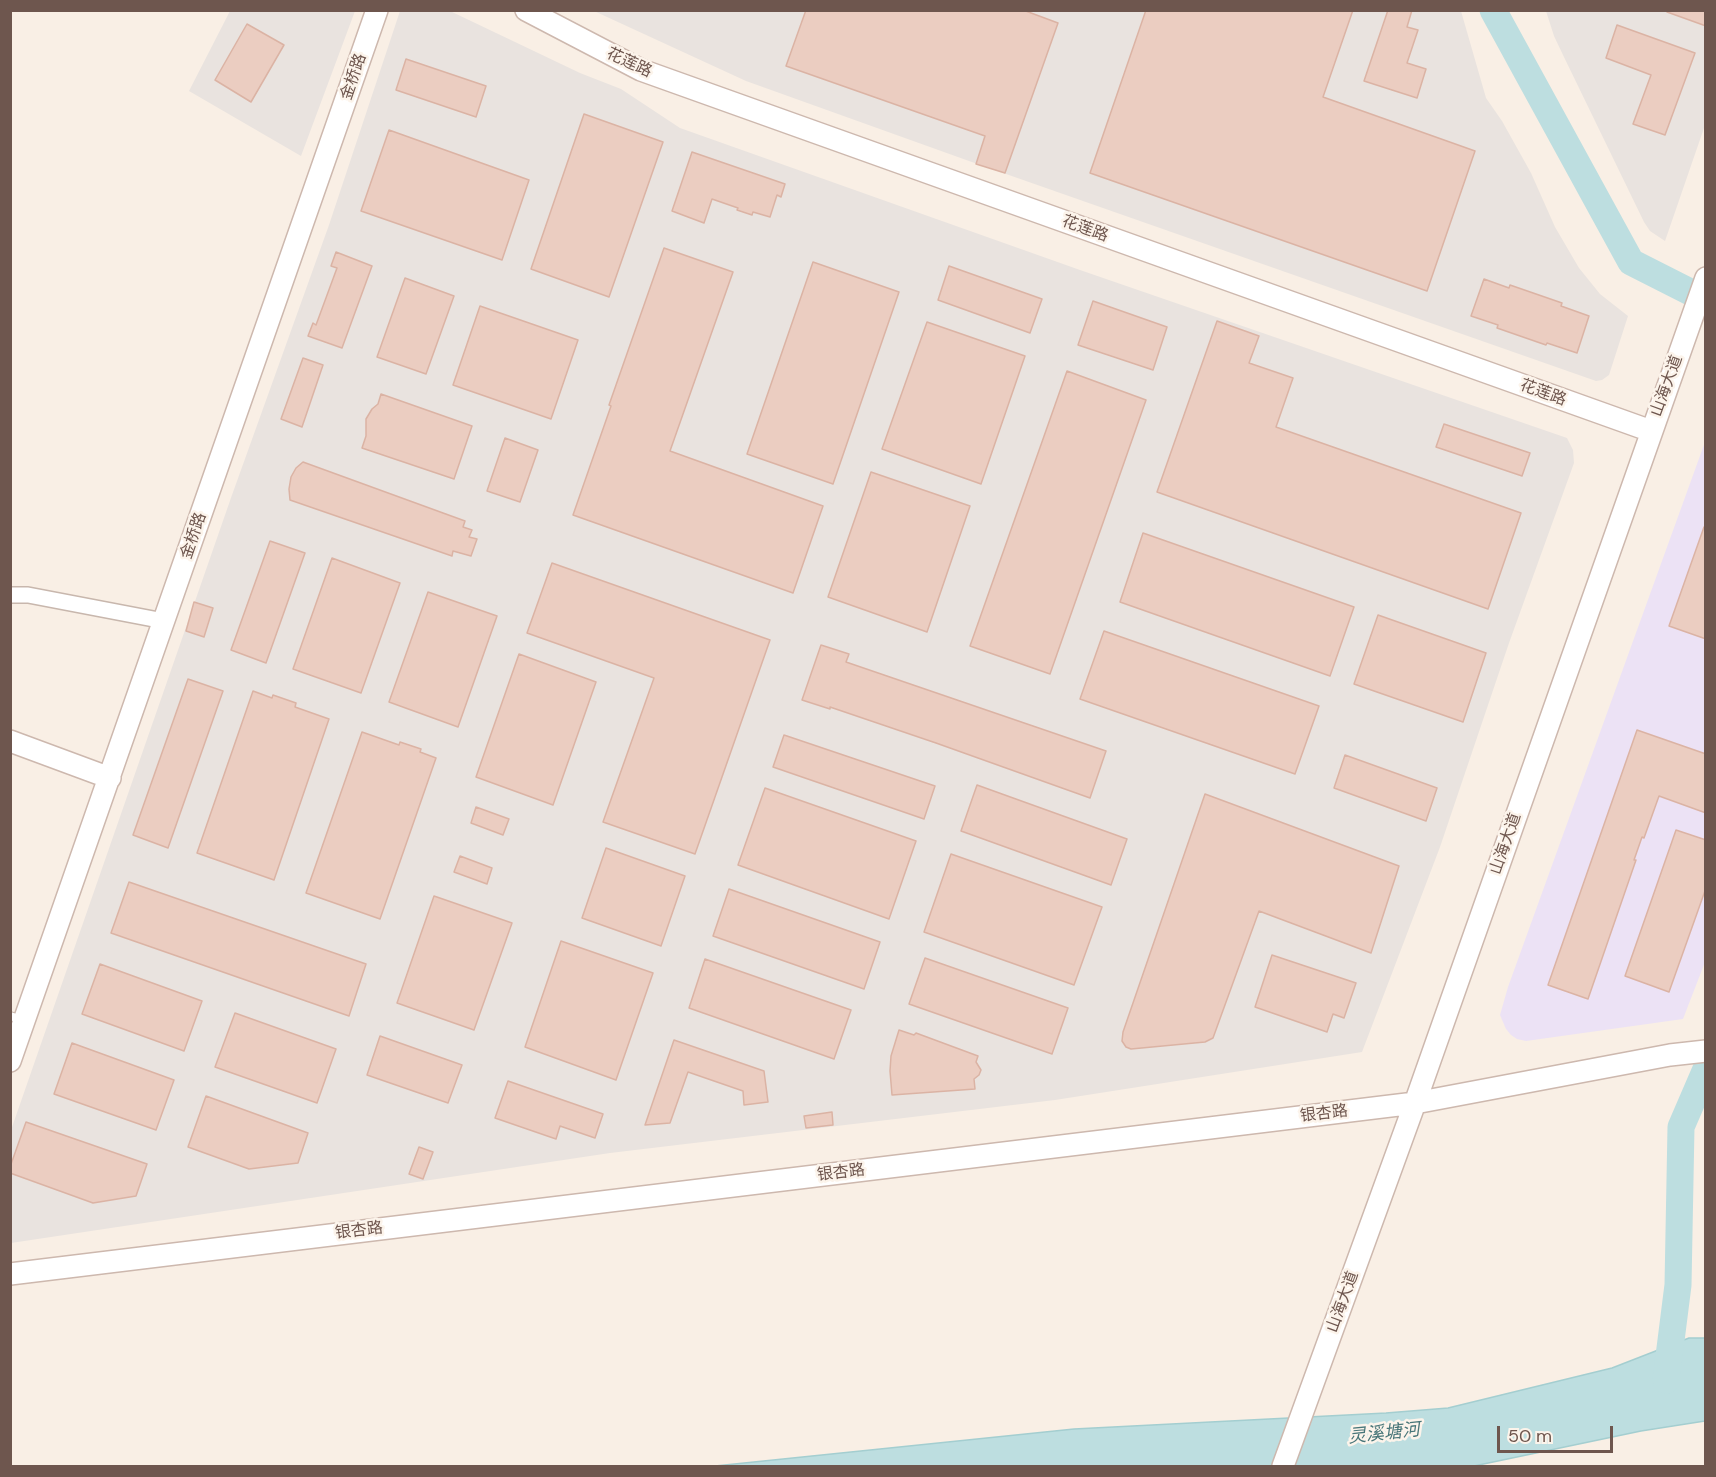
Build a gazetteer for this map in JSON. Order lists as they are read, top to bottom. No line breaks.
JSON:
{"streets":{"street":["花莲路","金桥路","山海大道","银杏路"]},"crossings":[["花莲路","山海大道"],["山海大道","银杏路"]],"water":["灵溪塘河"],"scale_bar":"50 m"}
